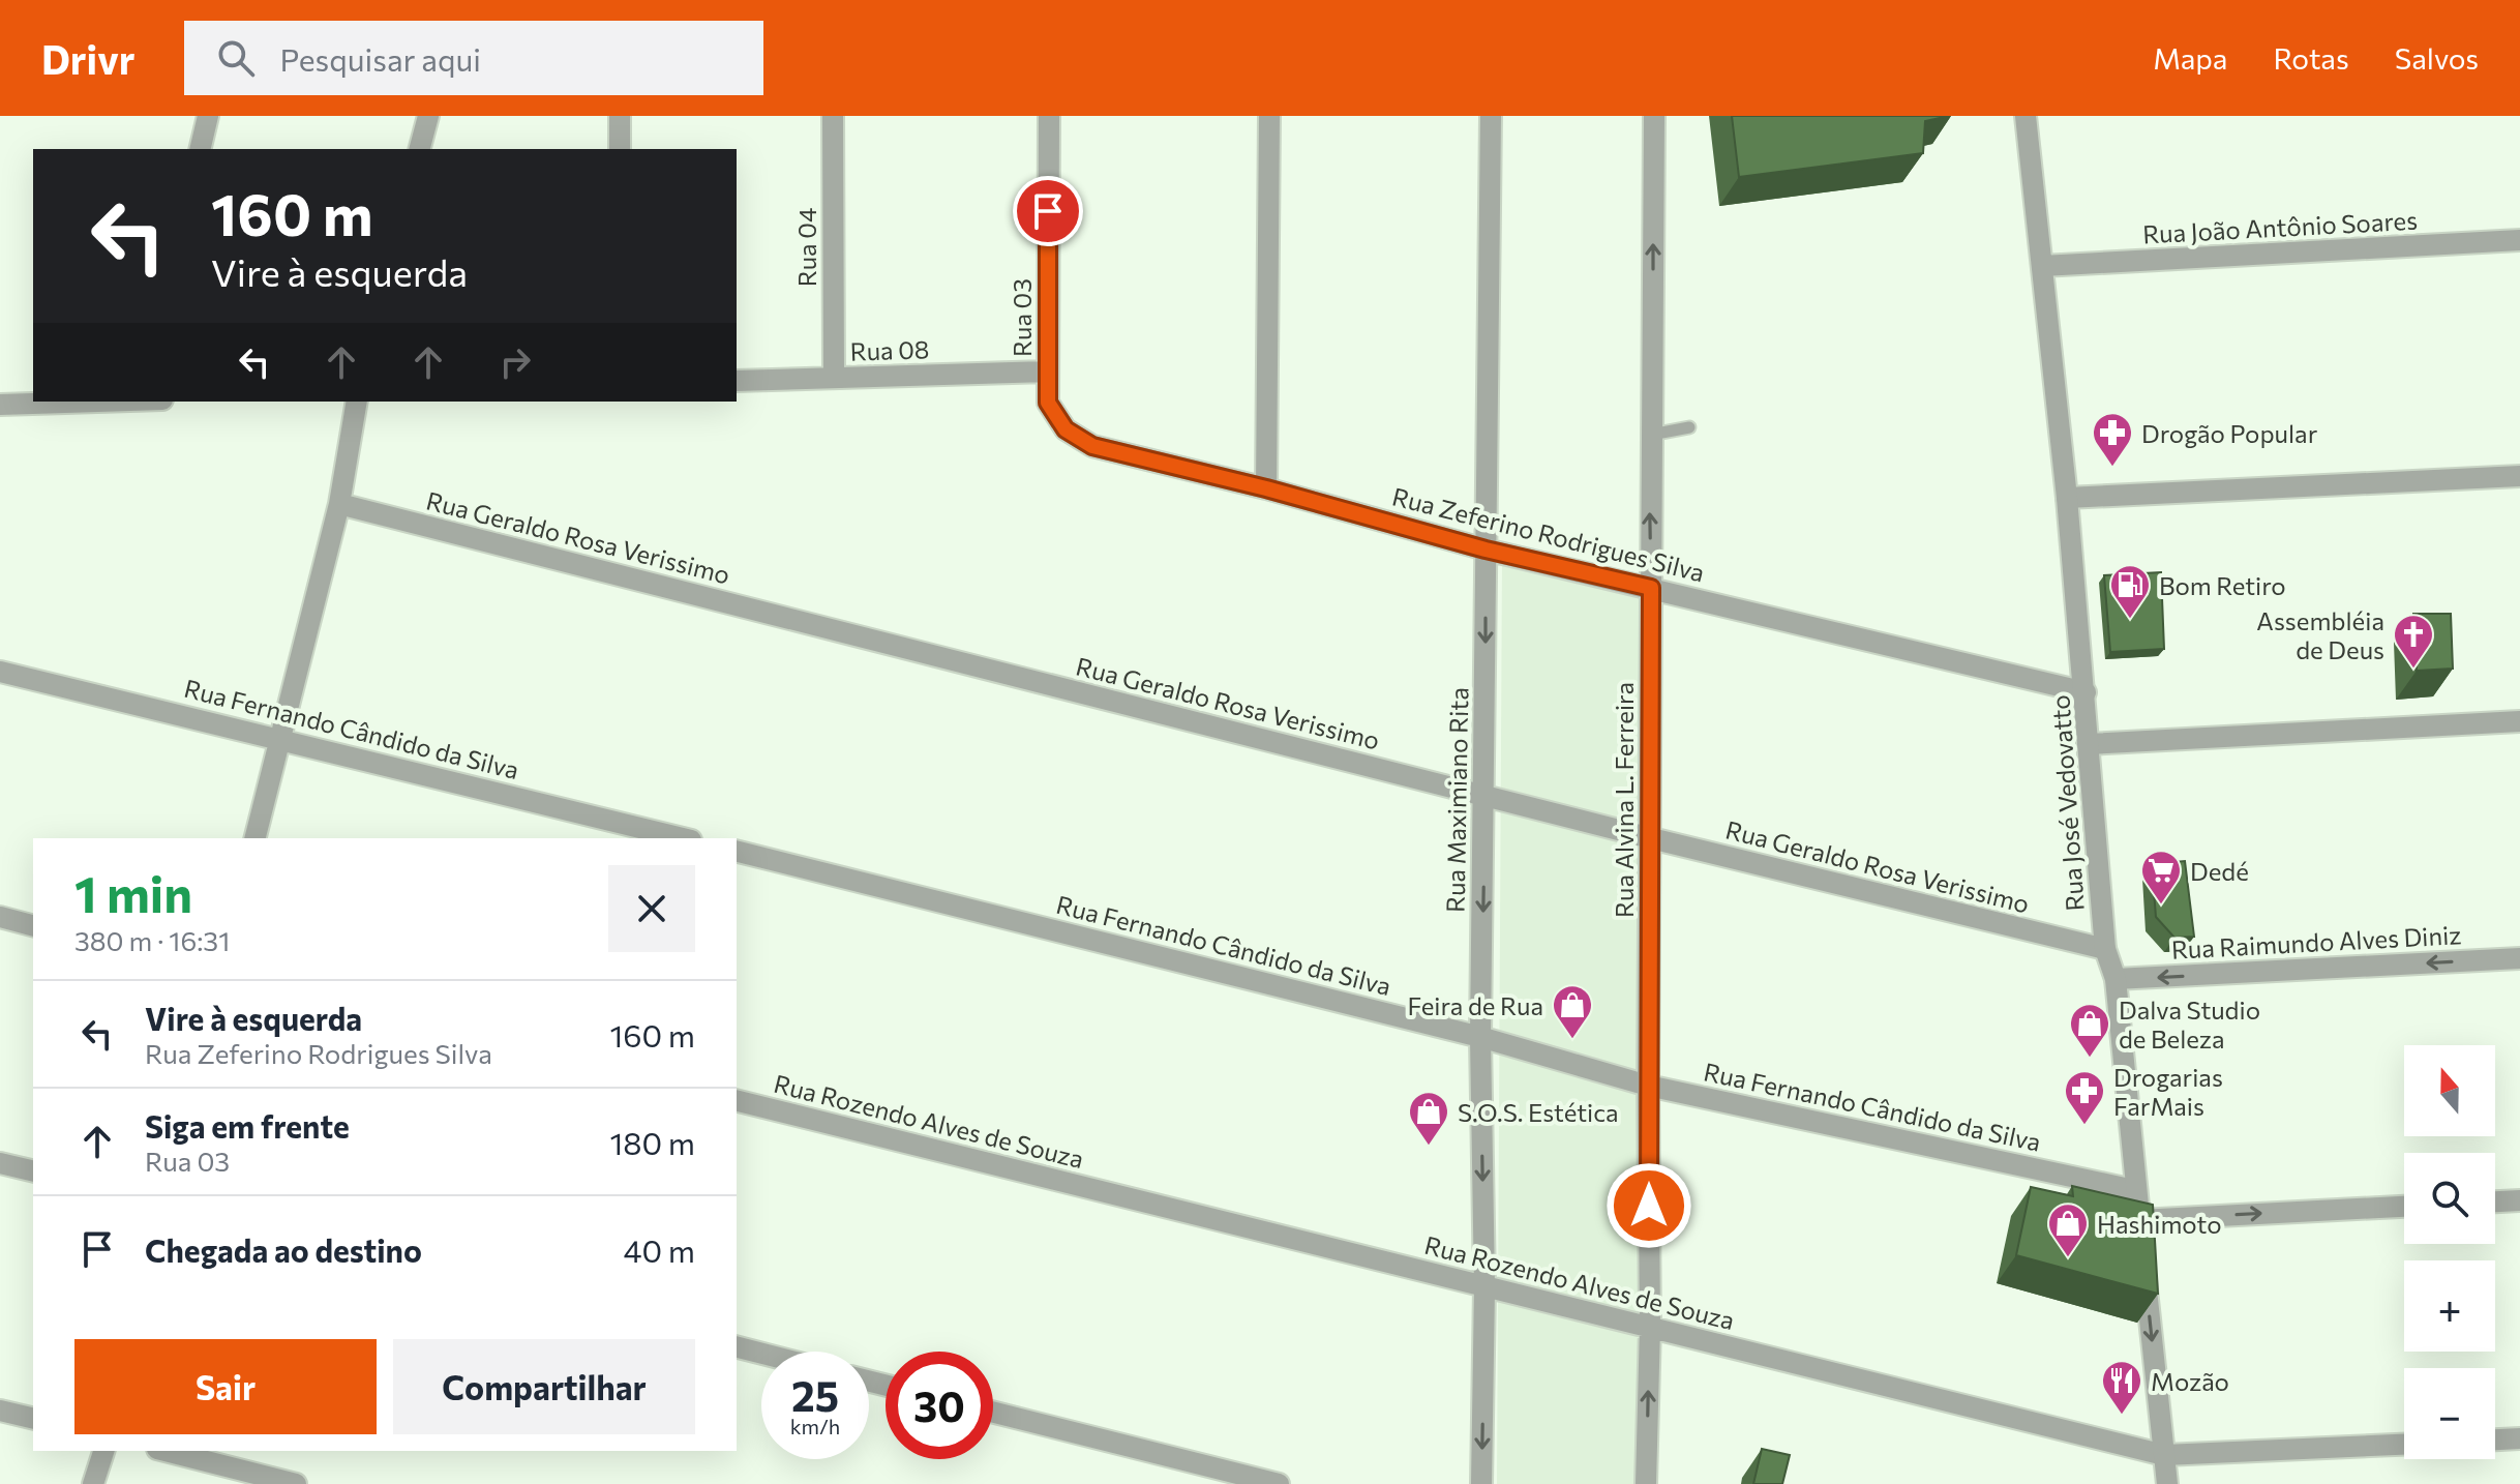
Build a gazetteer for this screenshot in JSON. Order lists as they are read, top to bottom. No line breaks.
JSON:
{"streets":{"street":["Rua João Antônio Soares","Rua 04","Rua 03","Rua 08","Rua Zeferino Rodrigues Silva","Rua Geraldo Rosa Verissimo","Rua Fernando Cândido da Silva","Rua Maximiano Rita","Rua Alvina L. Ferreira","Rua José Vedovatto","Rua Raimundo Alves Diniz","Rua Rozendo Alves de Souza"]},"crossings":[["Rua João Antônio Soares","Rua José Vedovatto"],["Rua 04","Rua 08"],["Rua 03","Rua 08"],["Rua 03","Rua Zeferino Rodrigues Silva"],["Rua 08","Rua Zeferino Rodrigues Silva"],["Rua Zeferino Rodrigues Silva","Rua Maximiano Rita"],["Rua Zeferino Rodrigues Silva","Rua Alvina L. Ferreira"],["Rua Zeferino Rodrigues Silva","Rua José Vedovatto"],["Rua Geraldo Rosa Verissimo","Rua Maximiano Rita"],["Rua Geraldo Rosa Verissimo","Rua Alvina L. Ferreira"],["Rua Geraldo Rosa Verissimo","Rua José Vedovatto"],["Rua Fernando Cândido da Silva","Rua Maximiano Rita"],["Rua Fernando Cândido da Silva","Rua Alvina L. Ferreira"],["Rua Fernando Cândido da Silva","Rua José Vedovatto"],["Rua Maximiano Rita","Rua Rozendo Alves de Souza"],["Rua Alvina L. Ferreira","Rua Rozendo Alves de Souza"],["Rua José Vedovatto","Rua Raimundo Alves Diniz"],["Rua José Vedovatto","Rua Rozendo Alves de Souza"]],"one_way":["Rua Maximiano Rita","Rua Alvina L. Ferreira","Rua Raimundo Alves Diniz"],"places":{"pharmacy":["Drogão Popular","Drogarias FarMais"],"fuel station":["Bom Retiro"],"church":["Assembléia de Deus"],"supermarket":["Dedé"],"shop":["Feira de Rua","Dalva Studio de Beleza","S.O.S. Estética","Hashimoto"],"restaurant":["Mozão"]},"north":"top","page":{"header":"Drivr","search":"Pesquisar aqui","nav":["Mapa","Rotas","Salvos"],"turn":["160 m","Vire à esquerda"],"heading":["1 min","380 m · 16:31"],"list":[{"name":"Vire à esquerda","note":"Rua Zeferino Rodrigues Silva","value":"160 m"},{"name":"Siga em frente","note":"Rua 03","value":"180 m"},{"name":"Chegada ao destino","value":"40 m"}],"map_buttons":["+","−"],"buttons":["Sair","Compartilhar"],"speed":"25 km/h","limit":"30"}}
